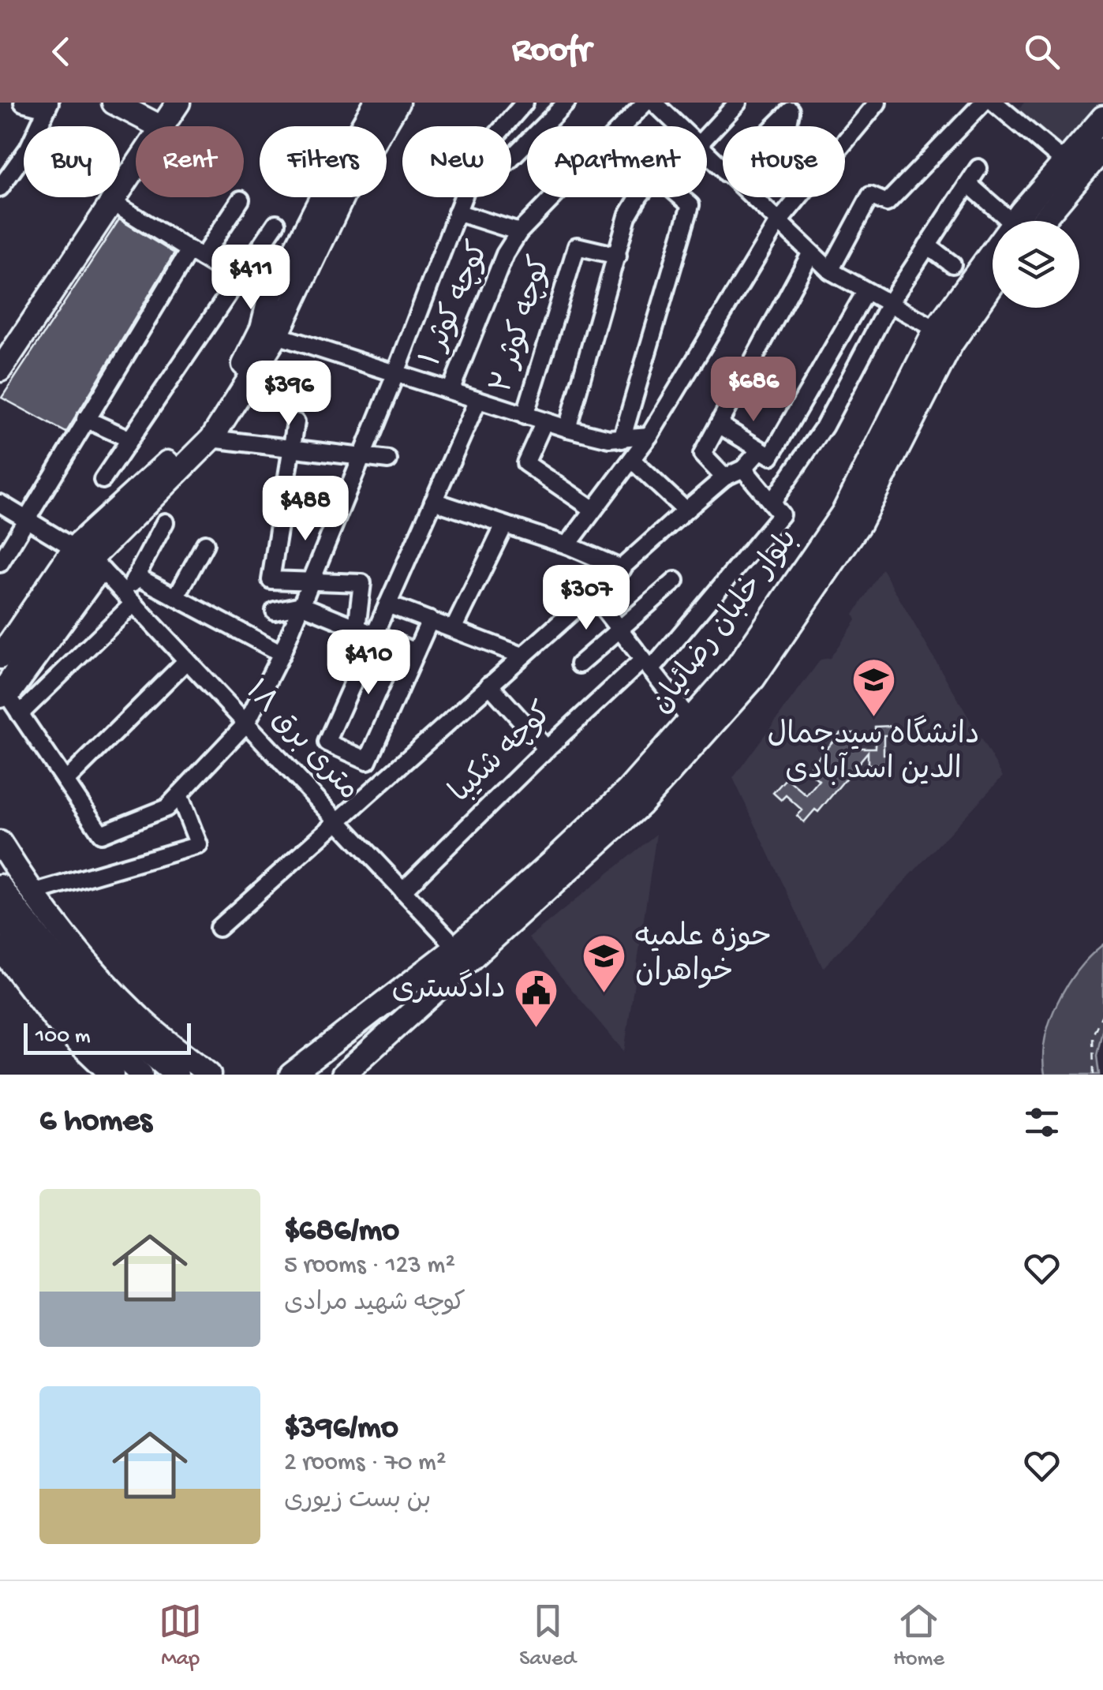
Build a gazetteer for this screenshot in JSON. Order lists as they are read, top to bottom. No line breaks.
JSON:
{"streets":{"main road":["بلوار خلبان رضائیان"],"street":["کوچه کوثر ۱","کوچه کوثر ۲","۱۸ متری برق","کوچه شکیبا"]},"crossings":[["بلوار خلبان رضائیان","۱۸ متری برق"],["۱۸ متری برق","کوچه شکیبا"]],"places":{"school or university":["دانشگاه سیدجمال الدین اسدآبادی","حوزه علمیه خواهران"],"public building":["دادگستری"]},"scale_bar":"100 m","page":{"header":"Roofr","chip":["Buy","Rent","Filters","New","Apartment","House"],"price":["$411","$686","$396","$488","$307","$410"],"scale":"100 m","heading":"6 homes","list":[{"name":"$686/mo","note":"5 rooms · 123 m² · کوچه شهید مرادی"},{"name":"$396/mo","note":"2 rooms · 70 m² · بن بست زیوری"}],"tabs":["Map","Saved","Home"]}}
